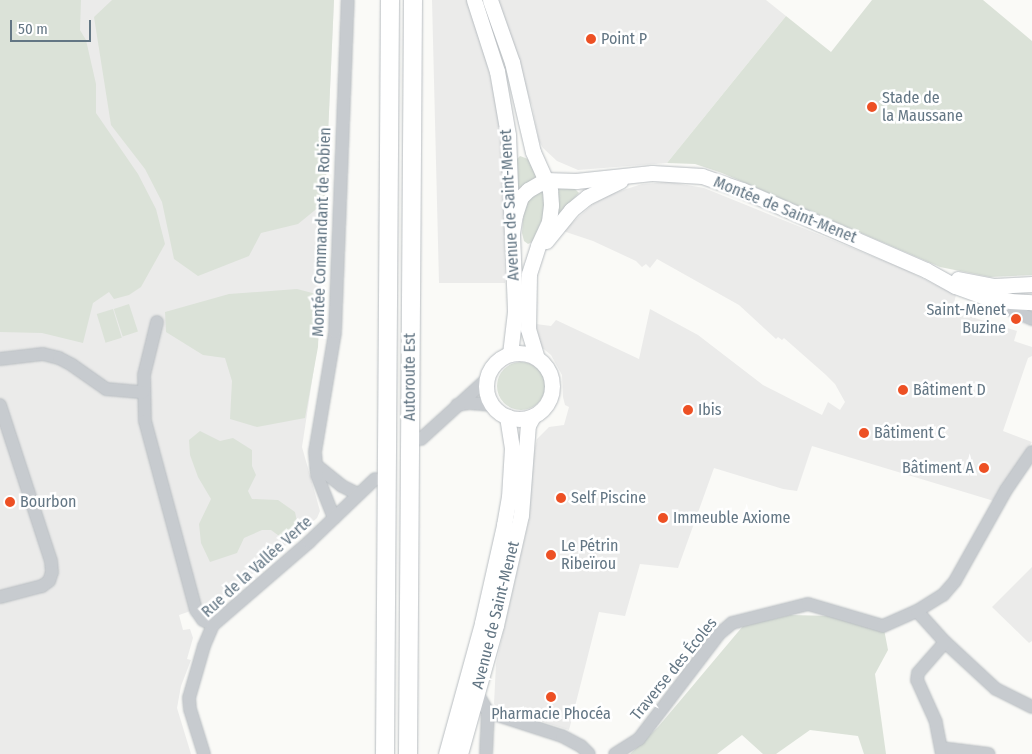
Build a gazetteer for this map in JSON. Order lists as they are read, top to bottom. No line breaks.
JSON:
{"streets":{"highway":["Autoroute Est"],"main road":["Avenue de Saint-Menet","Montée de Saint-Menet"],"street":["Montée Commandant de Robien","Rue de la Vallée Verte","Traverse des Écoles"]},"crossings":[["Avenue de Saint-Menet","Montée de Saint-Menet"],["Montée Commandant de Robien","Rue de la Vallée Verte"]],"places":["Point P","Stade de la Maussane","Saint-Menet Buzine","Bâtiment D","Ibis","Bâtiment C","Bâtiment A","Self Piscine","Bourbon","Immeuble Axiome","Le Pétrin Ribeïrou","Pharmacie Phocéa"],"scale_bar":"50 m"}
